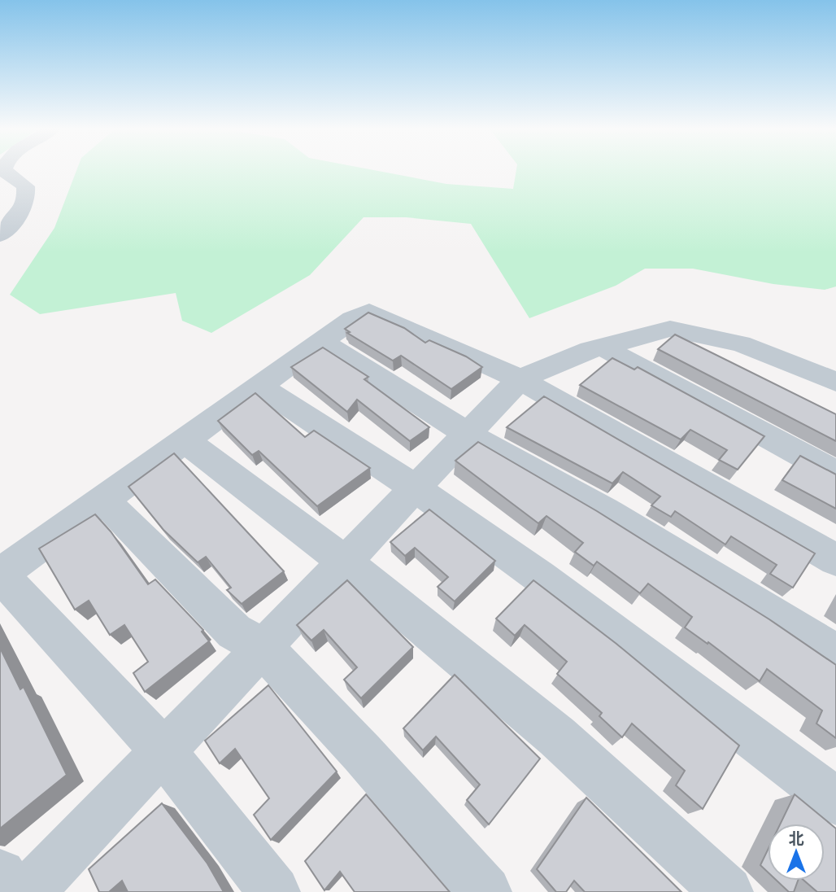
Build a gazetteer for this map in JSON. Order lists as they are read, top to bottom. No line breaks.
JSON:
{"north":"top"}
